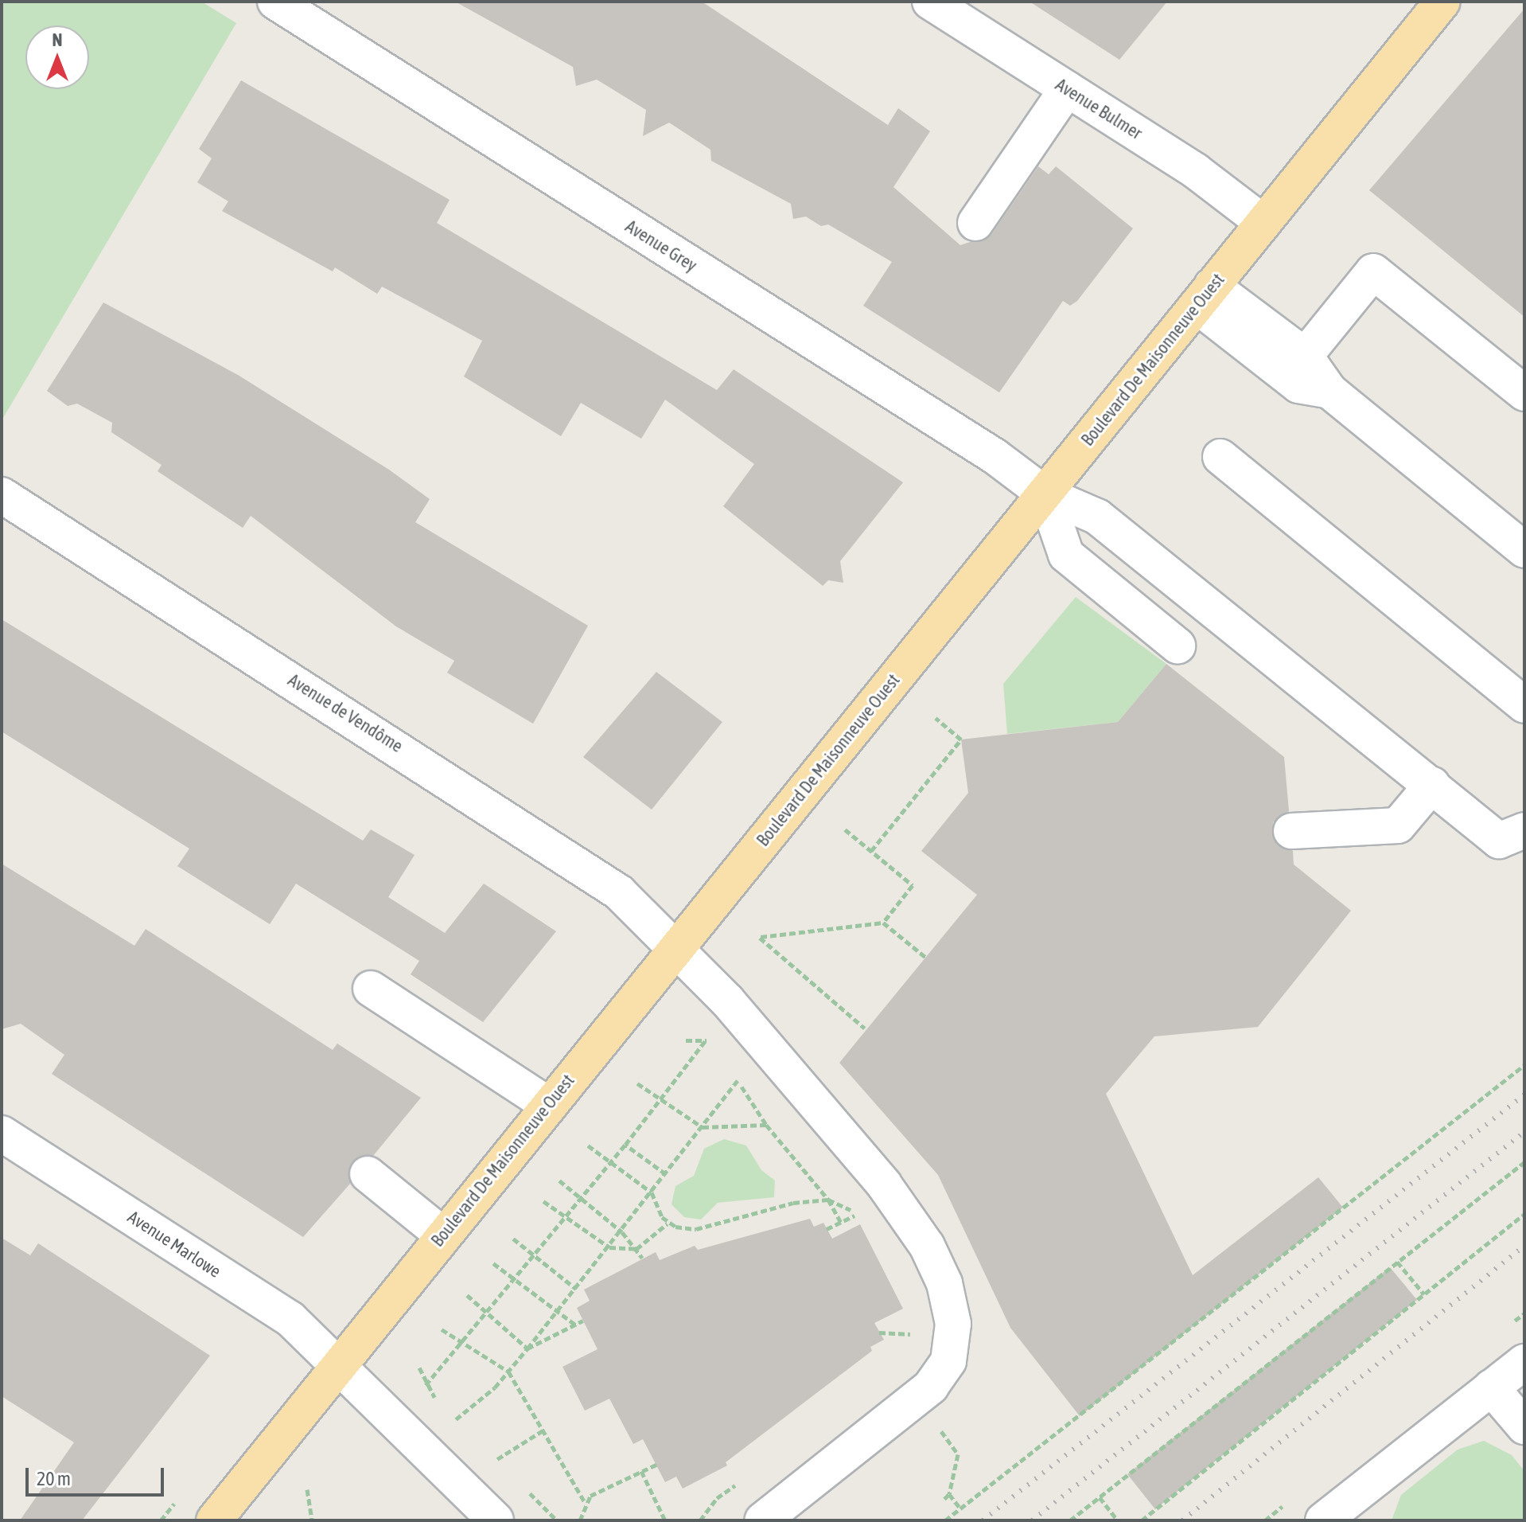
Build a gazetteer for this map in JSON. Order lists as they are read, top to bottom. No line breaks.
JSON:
{"streets":{"main road":["Boulevard De Maisonneuve Ouest"],"street":["Avenue Bulmer","Avenue Grey","Avenue de Vendôme","Avenue Marlowe"]},"crossings":[["Avenue Bulmer","Boulevard De Maisonneuve Ouest"],["Avenue Grey","Boulevard De Maisonneuve Ouest"],["Boulevard De Maisonneuve Ouest","Avenue de Vendôme"],["Boulevard De Maisonneuve Ouest","Avenue Marlowe"]],"scale_bar":"20 m","north":"top"}
